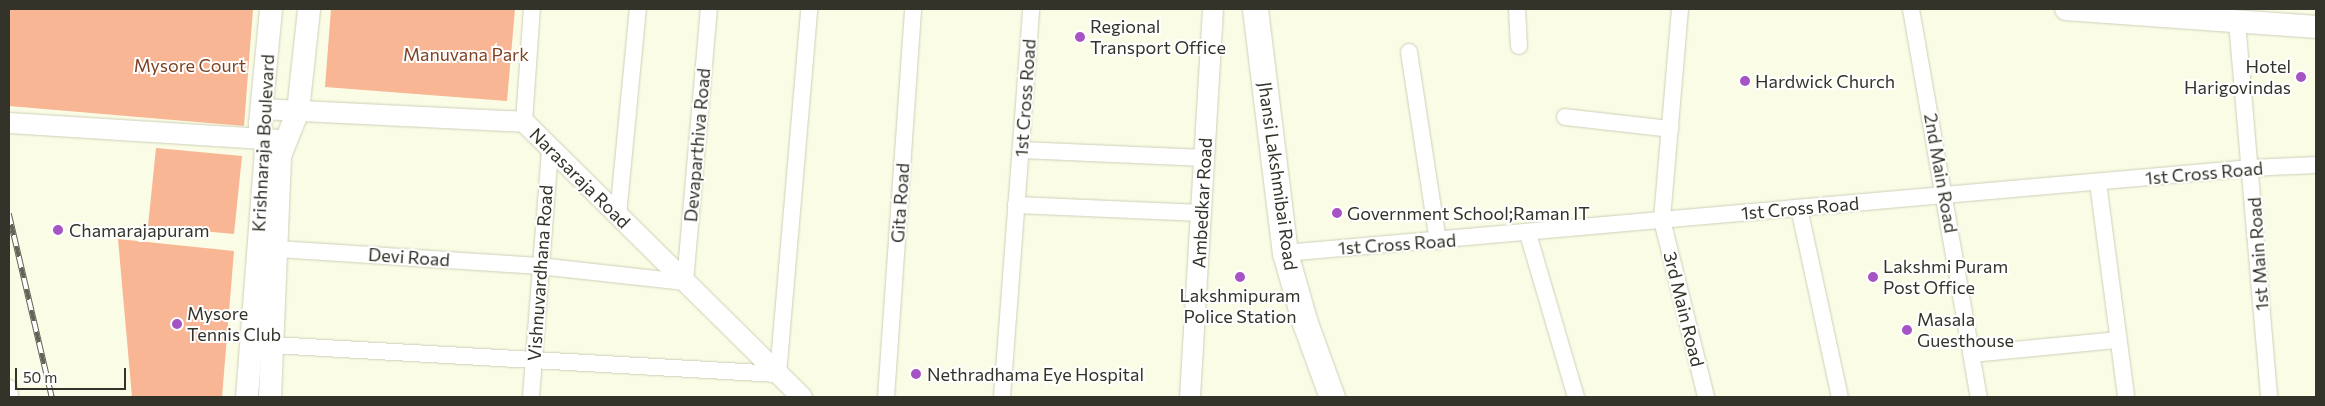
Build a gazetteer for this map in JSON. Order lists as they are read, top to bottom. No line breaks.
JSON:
{"streets":{"main road":["Krishnaraja Boulevard","Jhansi Lakshmibai Road"],"street":["1st Cross Road","Devaparthiva Road","2nd Main Road","Narasaraja Road","Gita Road","Ambedkar Road","1st Main Road","Devi Road","Vishnuvardhana Road","3rd Main Road"]},"crossings":[["1st Cross Road","2nd Main Road"],["1st Cross Road","Jhansi Lakshmibai Road"],["1st Cross Road","1st Main Road"],["1st Cross Road","3rd Main Road"],["Krishnaraja Boulevard","Narasaraja Road"],["Krishnaraja Boulevard","Devi Road"],["Devaparthiva Road","Narasaraja Road"],["Devaparthiva Road","Devi Road"],["Narasaraja Road","Devi Road"],["Narasaraja Road","Vishnuvardhana Road"],["Devi Road","Vishnuvardhana Road"]],"parks":["Manuvana Park","Mysore Court"],"places":["Regional Transport Office","Hotel Harigovindas","Hardwick Church","Government School;Raman IT","Chamarajapuram","Lakshmipuram Police Station","Lakshmi Puram Post Office","Mysore Tennis Club","Masala Guesthouse","Nethradhama Eye Hospital"],"scale_bar":"50 m"}
